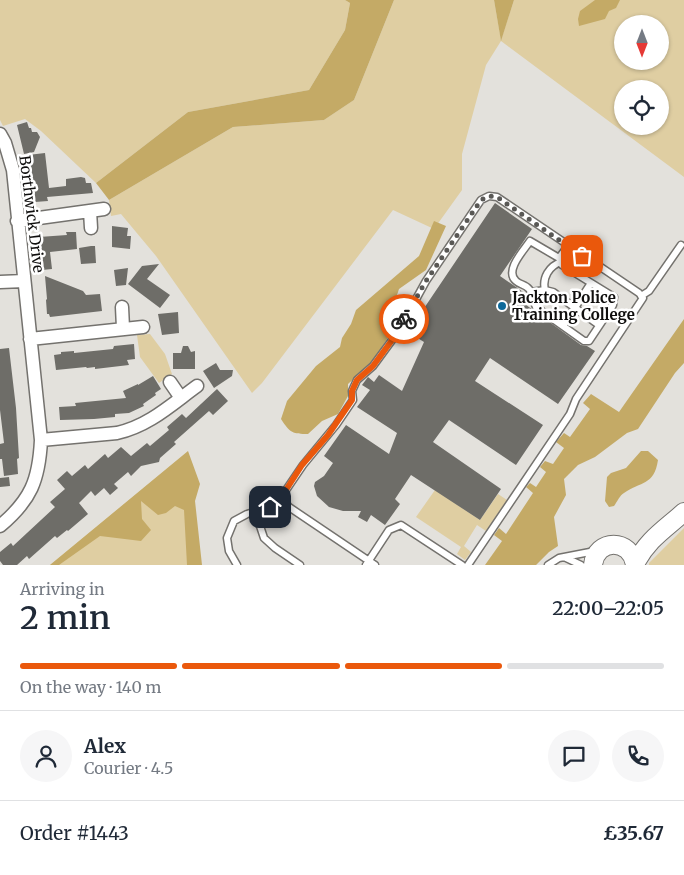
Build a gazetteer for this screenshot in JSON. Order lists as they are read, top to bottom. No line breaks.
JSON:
{"streets":{"street":["Borthwick Drive"]},"places":["Jackton Police Training College"],"north":"bottom","page":{"heading":["2 min","Arriving in","22:00–22:05"],"panel":["Alex","Courier · 4.5","Order #1443","£35.67"],"bar":"On the way · 140 m"}}
